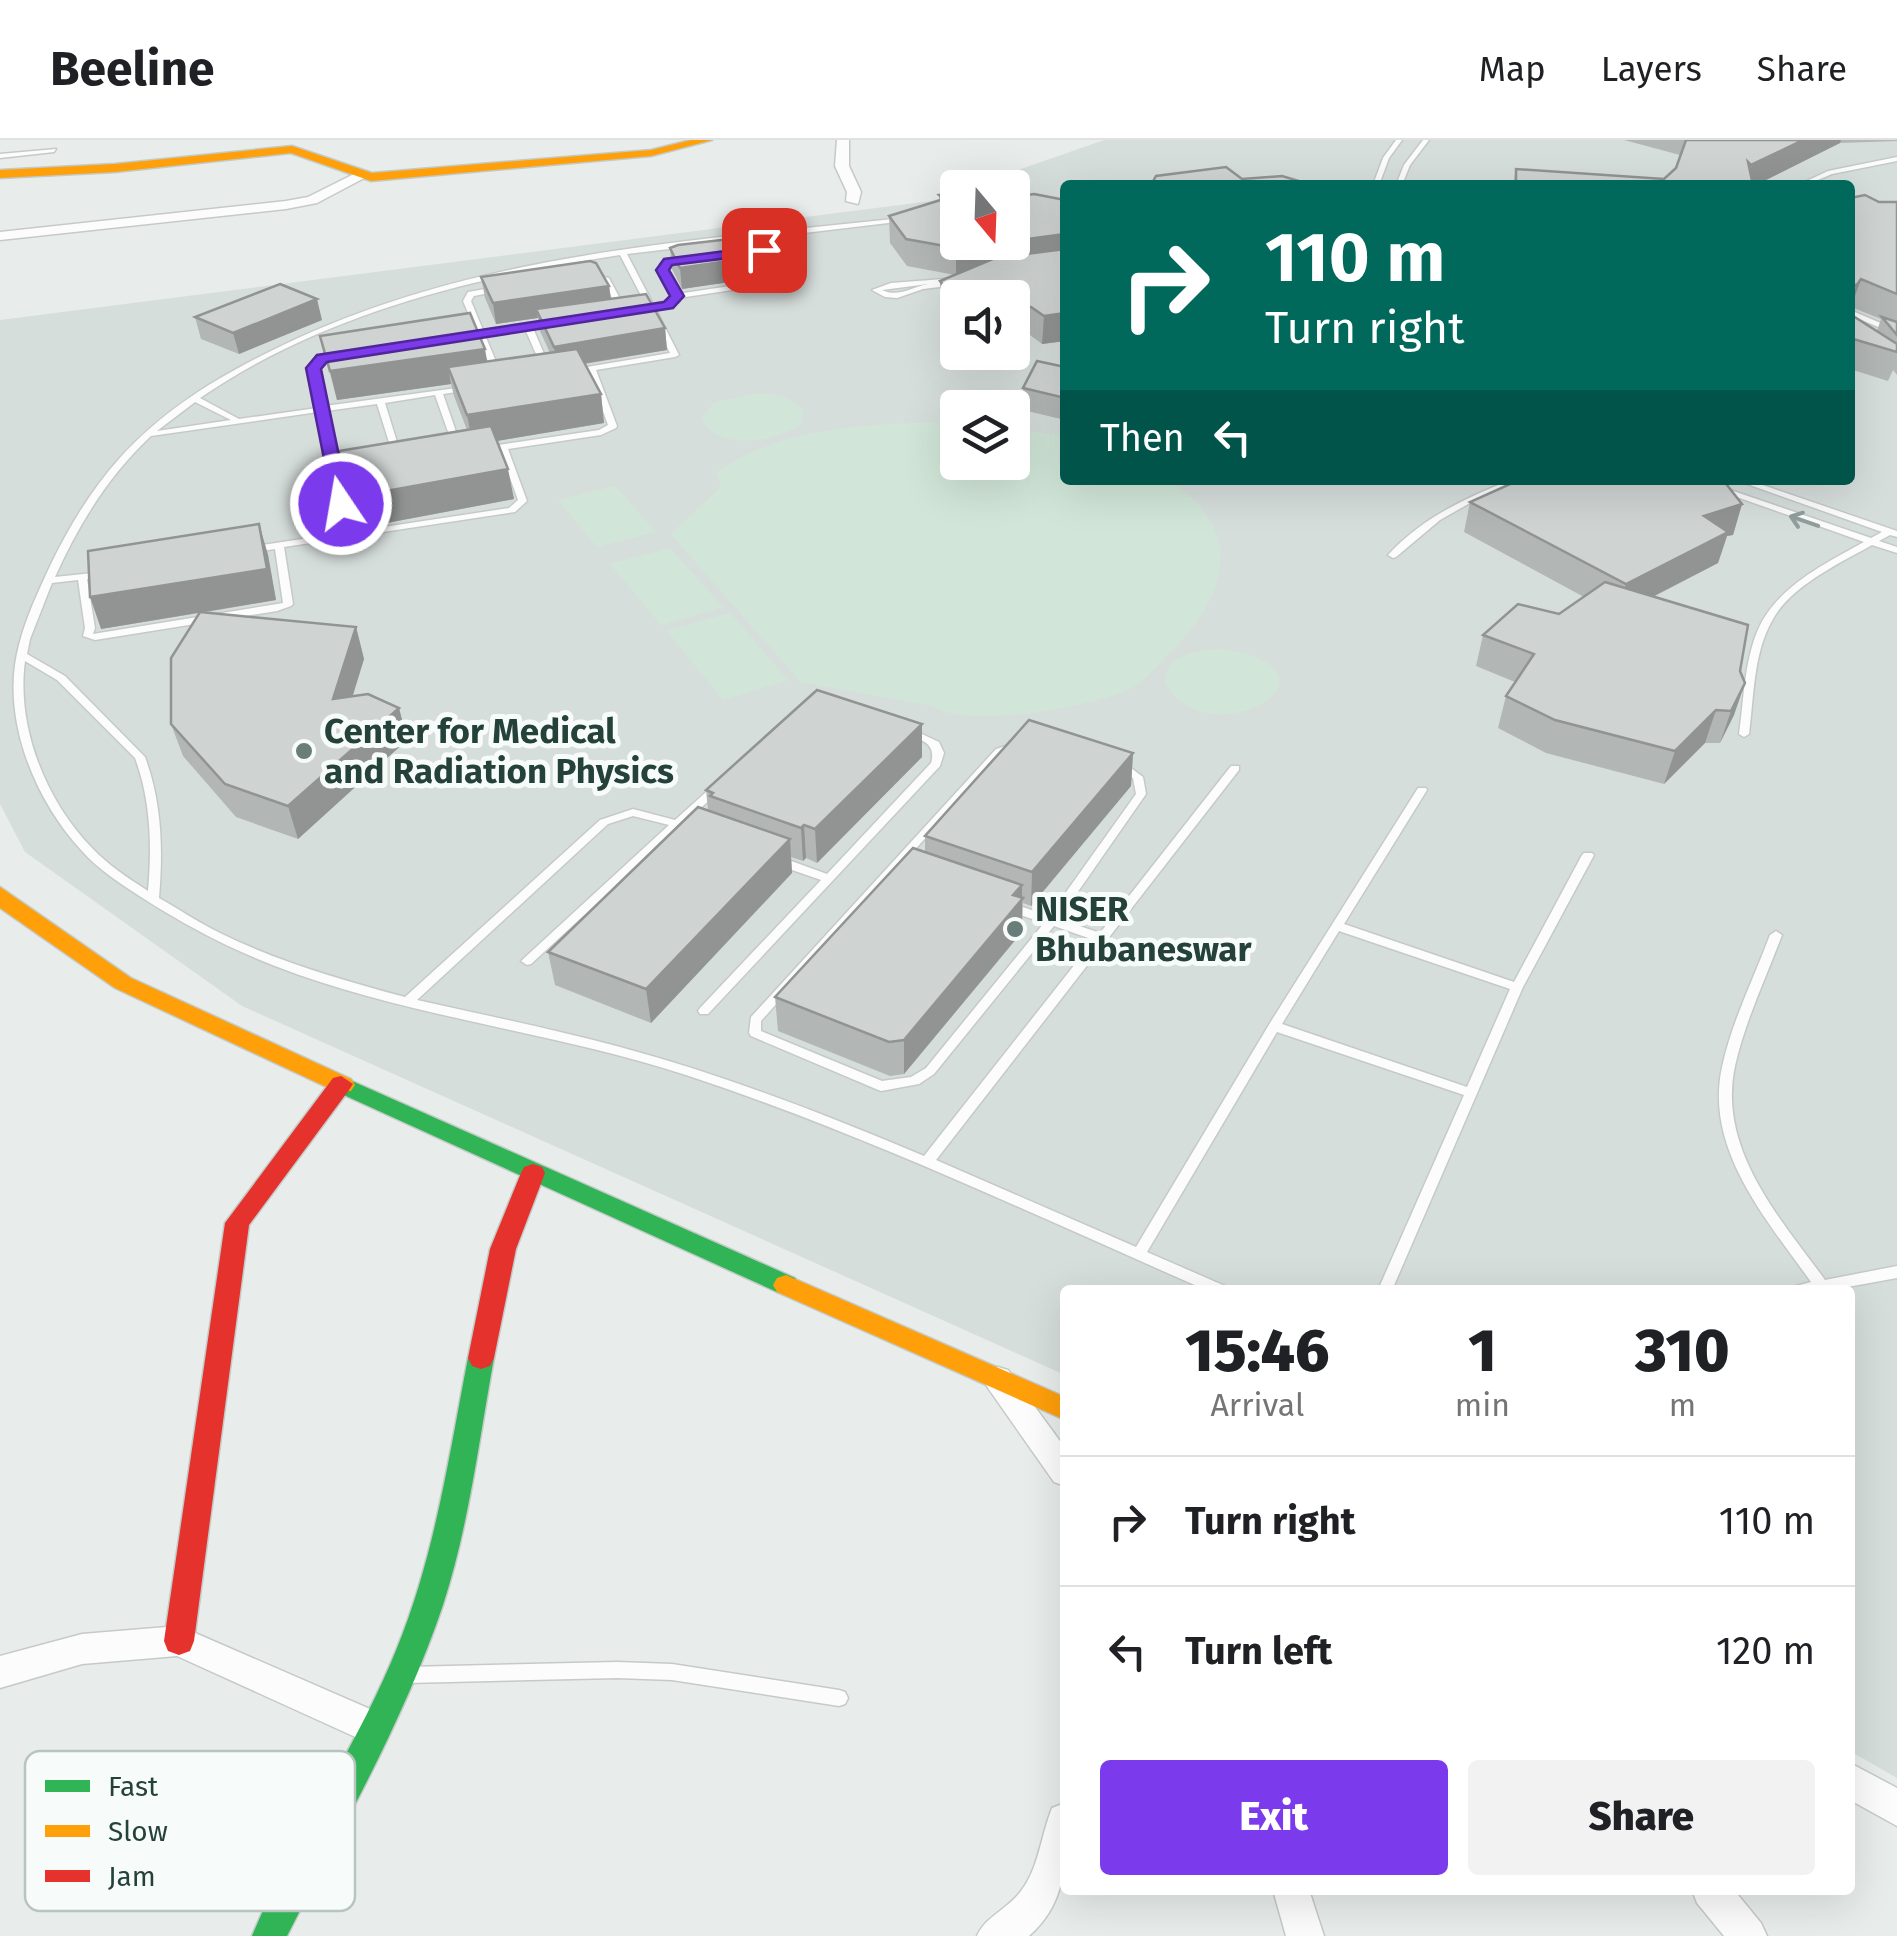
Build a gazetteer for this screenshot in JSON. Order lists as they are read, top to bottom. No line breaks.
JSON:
{"places":["Center for Medical and Radiation Physics","NISER Bhubaneswar"],"legend":["Fast","Slow","Jam"],"north":"bottom","page":{"header":"Beeline","nav":["Map","Layers","Share"],"turn":["110 m","Turn right"],"then":"Then","eta":["15:46","Arrival","1","min","310","m"],"list":[{"name":"Turn right","value":"110 m"},{"name":"Turn left","value":"120 m"}],"buttons":["Exit","Share"]}}
